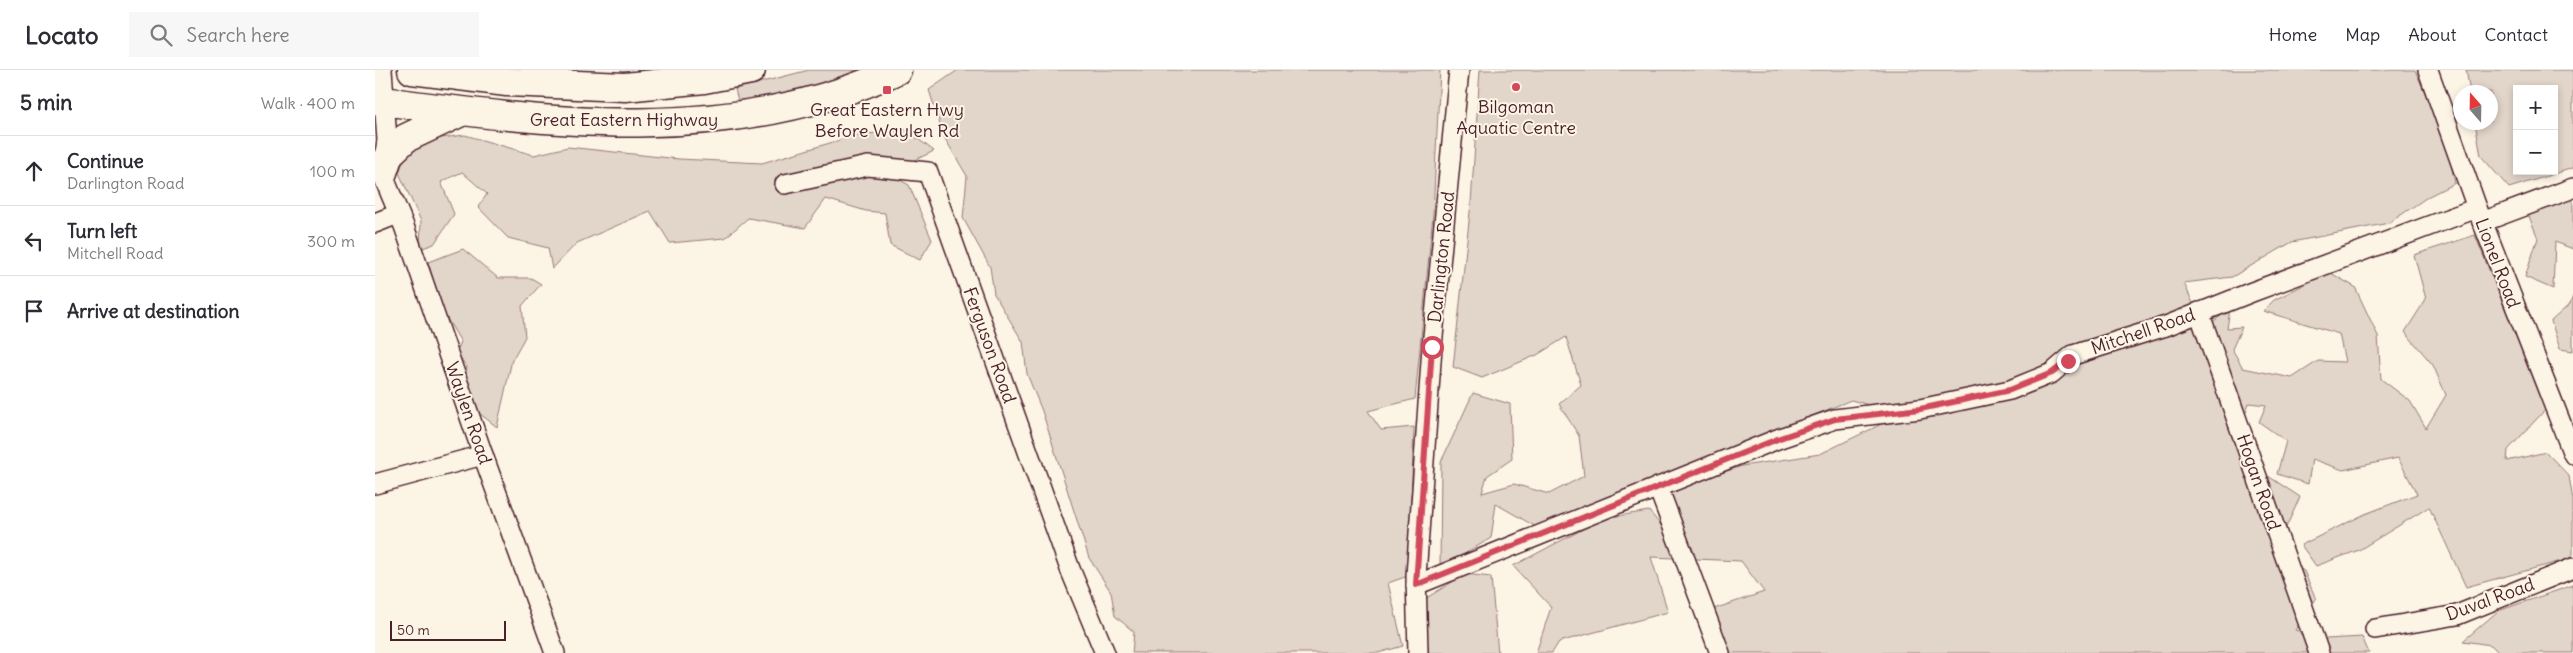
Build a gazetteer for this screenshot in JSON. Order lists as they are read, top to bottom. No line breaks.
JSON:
{"streets":{"highway":["Great Eastern Highway"],"street":["Darlington Road","Lionel Road","Mitchell Road","Ferguson Road","Waylen Road","Hogan Road","Duval Road"]},"crossings":[["Great Eastern Highway","Waylen Road"],["Darlington Road","Mitchell Road"],["Lionel Road","Mitchell Road"],["Mitchell Road","Hogan Road"]],"places":{"other":["Bilgoman Aquatic Centre"],"transit":["Great Eastern Hwy Before Waylen Rd"]},"scale_bar":"50 m","north":"top","page":{"header":"Locato","search":"Search here","nav":["Home","Map","About","Contact"],"heading":["5 min","Walk · 400 m"],"map_buttons":["+","−"],"list":[["Continue","Darlington Road","100 m"],["Turn left","Mitchell Road","300 m"],"Arrive at destination"],"scale":"50 m"}}
